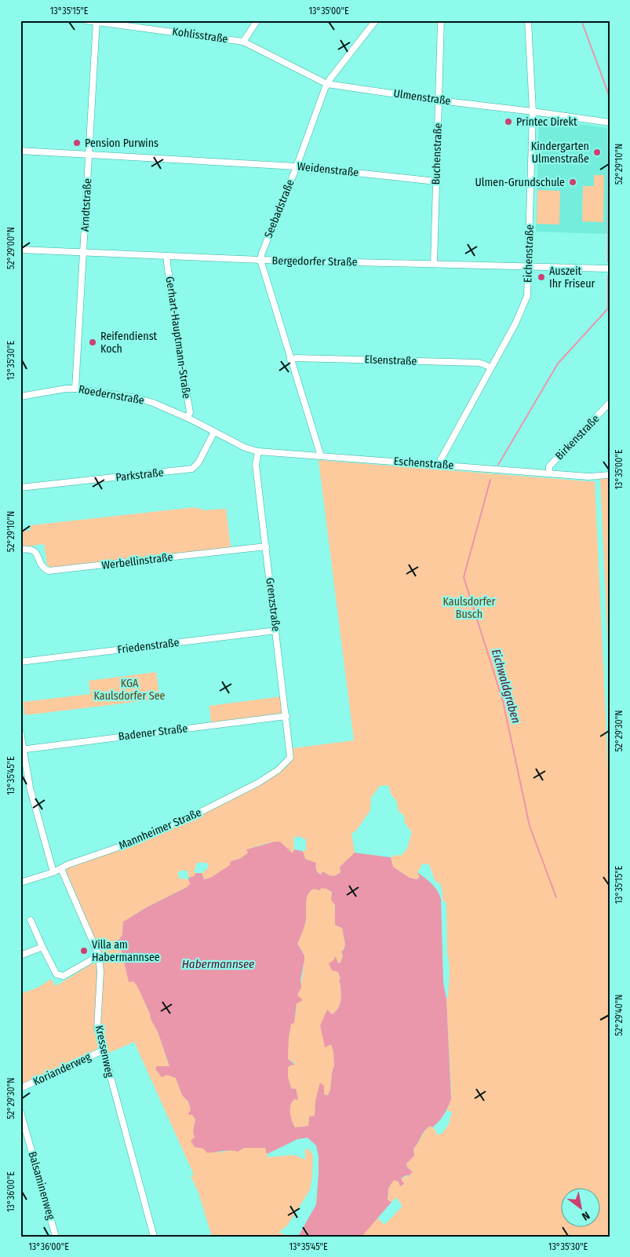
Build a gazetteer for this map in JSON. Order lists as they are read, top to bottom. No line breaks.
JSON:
{"streets":{"street":["Kohlisstraße","Ulmenstraße","Buchenstraße","Weidenstraße","Arndtstraße","Seebadstraße","Eichenstraße","Bergedorfer Straße","Gerhart-Hauptmann-Straße","Elsenstraße","Roedernstraße","Birkenstraße","Eschenstraße","Parkstraße","Werbellinstraße","Grenzstraße","Friedenstraße","Badener Straße","Mannheimer Straße","Kressenweg","Korianderweg","Balsaminenweg"]},"crossings":[["Kohlisstraße","Ulmenstraße"],["Kohlisstraße","Arndtstraße"],["Ulmenstraße","Buchenstraße"],["Ulmenstraße","Seebadstraße"],["Ulmenstraße","Eichenstraße"],["Buchenstraße","Weidenstraße"],["Buchenstraße","Bergedorfer Straße"],["Weidenstraße","Arndtstraße"],["Weidenstraße","Seebadstraße"],["Arndtstraße","Bergedorfer Straße"],["Arndtstraße","Roedernstraße"],["Seebadstraße","Bergedorfer Straße"],["Eichenstraße","Bergedorfer Straße"],["Eichenstraße","Elsenstraße"],["Eichenstraße","Eschenstraße"],["Bergedorfer Straße","Gerhart-Hauptmann-Straße"],["Gerhart-Hauptmann-Straße","Roedernstraße"],["Roedernstraße","Eschenstraße"],["Roedernstraße","Parkstraße"],["Birkenstraße","Eschenstraße"],["Eschenstraße","Grenzstraße"],["Werbellinstraße","Grenzstraße"],["Grenzstraße","Friedenstraße"],["Grenzstraße","Badener Straße"],["Grenzstraße","Mannheimer Straße"],["Mannheimer Straße","Kressenweg"],["Kressenweg","Korianderweg"]],"water":["Eichwaldgraben","Habermannsee"],"parks":["Kaulsdorfer Busch","KGA Kaulsdorfer See"],"places":["Printec Direkt","Pension Purwins","Kindergarten Ulmenstraße","Ulmen-Grundschule","Auszeit Ihr Friseur","Reifendienst Koch","Villa am Habermannsee"],"north":"bottom right","coordinates":["13°35'15\"E","13°35'00\"E","52°29'10\"N","52°29'00\"N","13°35'30\"E","52°29'30\"N","13°35'45\"E","52°29'40\"N","13°36'00\"E"]}
